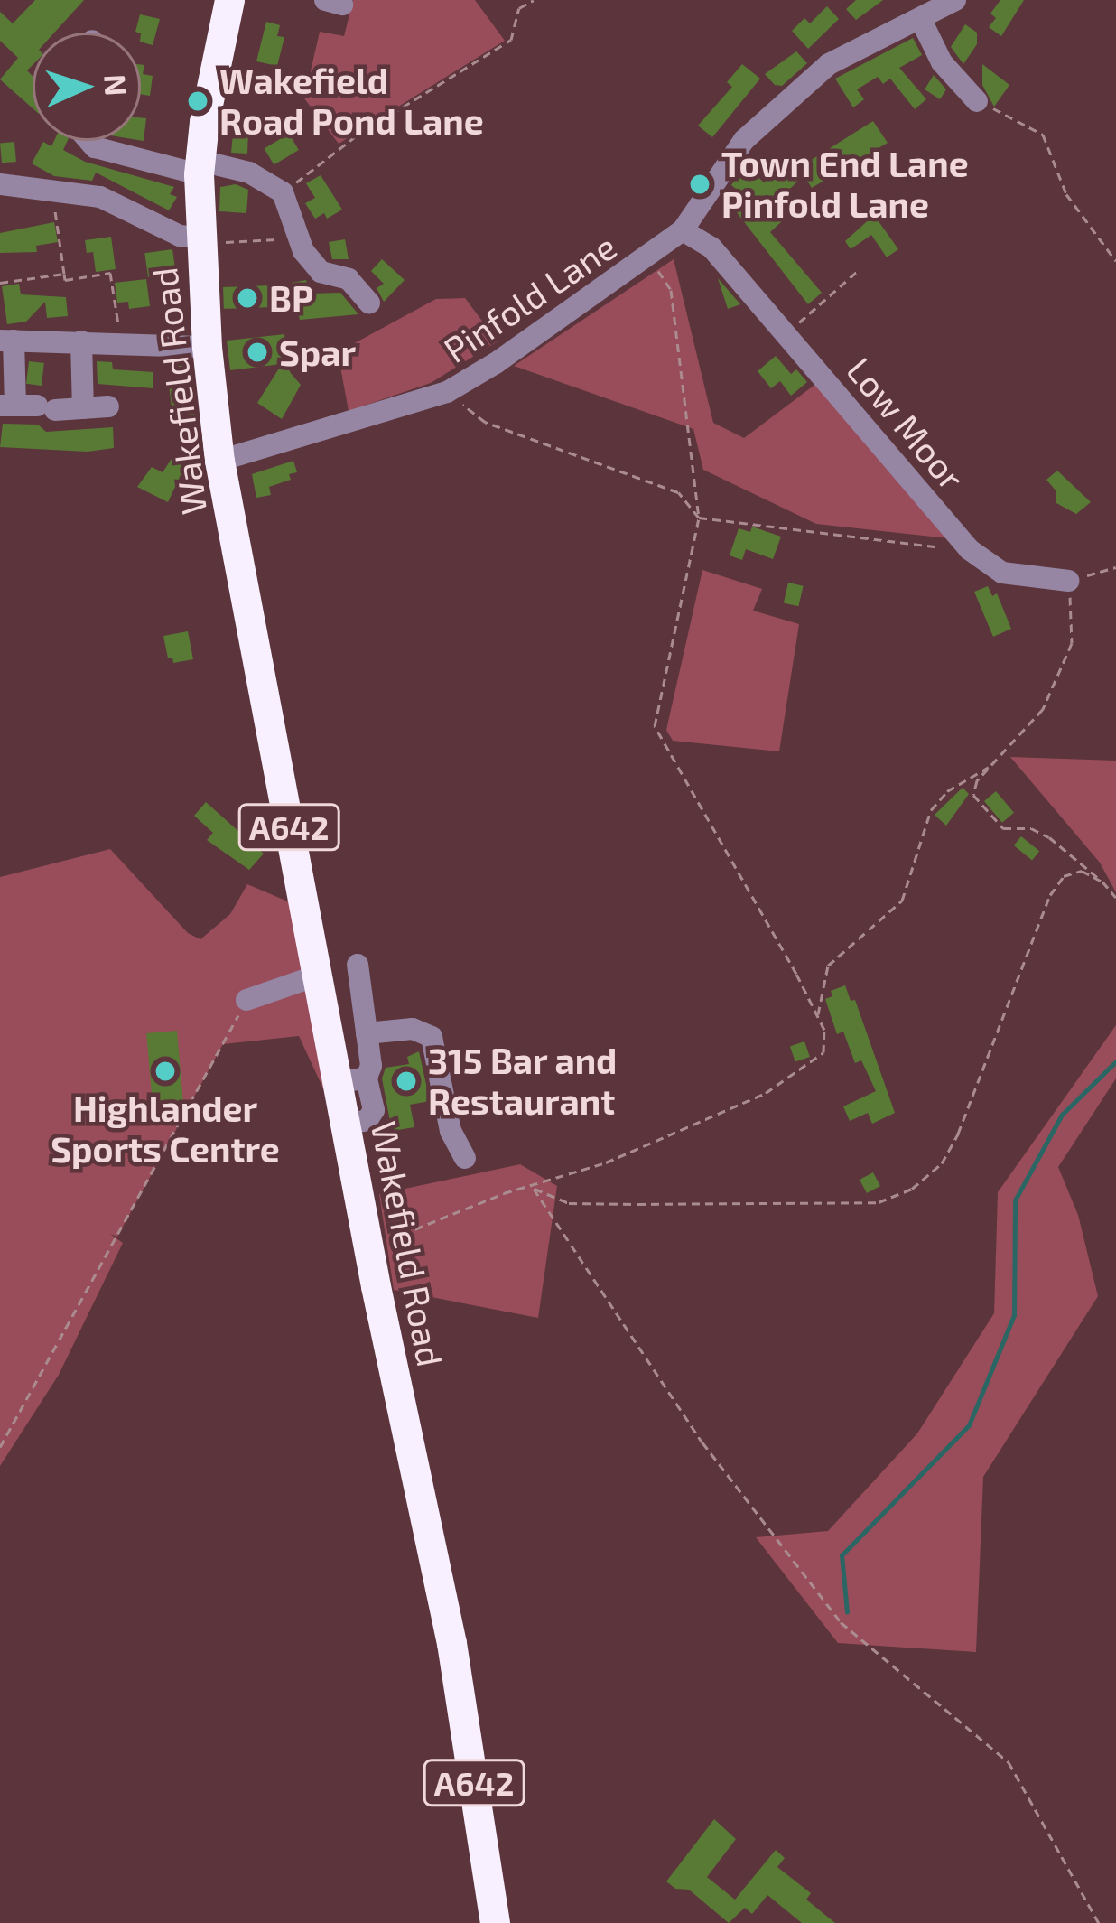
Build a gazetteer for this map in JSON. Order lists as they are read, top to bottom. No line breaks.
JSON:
{"streets":{"highway":["Wakefield Road","A642"],"street":["Pinfold Lane","Low Moor"]},"crossings":[["Pinfold Lane","Wakefield Road"],["Pinfold Lane","Low Moor"]],"places":["Wakefield Road Pond Lane","Town End Lane Pinfold Lane","BP","Spar","Highlander Sports Centre","315 Bar and Restaurant"],"north":"right"}
